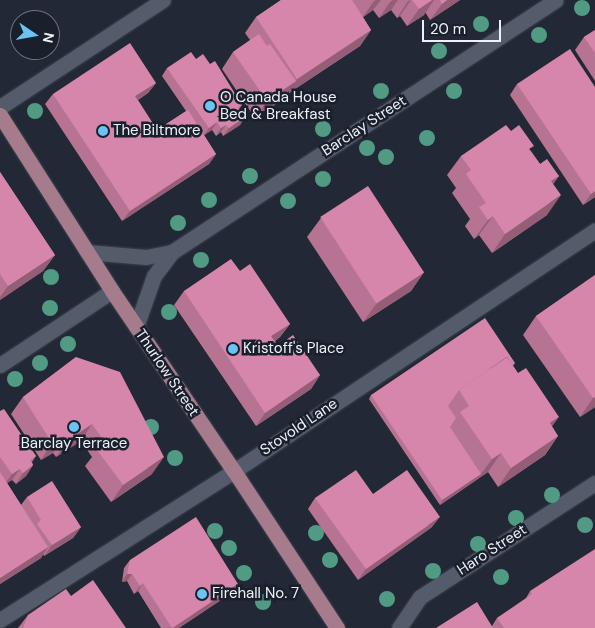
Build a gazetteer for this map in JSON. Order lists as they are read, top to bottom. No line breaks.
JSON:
{"streets":{"main road":["Thurlow Street"],"street":["Barclay Street","Stovold Lane","Haro Street"]},"crossings":[["Barclay Street","Thurlow Street"],["Thurlow Street","Stovold Lane"]],"places":["O Canada House Bed & Breakfast","The Biltmore","Kristoff's Place","Barclay Terrace","Firehall No. 7"],"scale_bar":"20 m","north":"right"}
